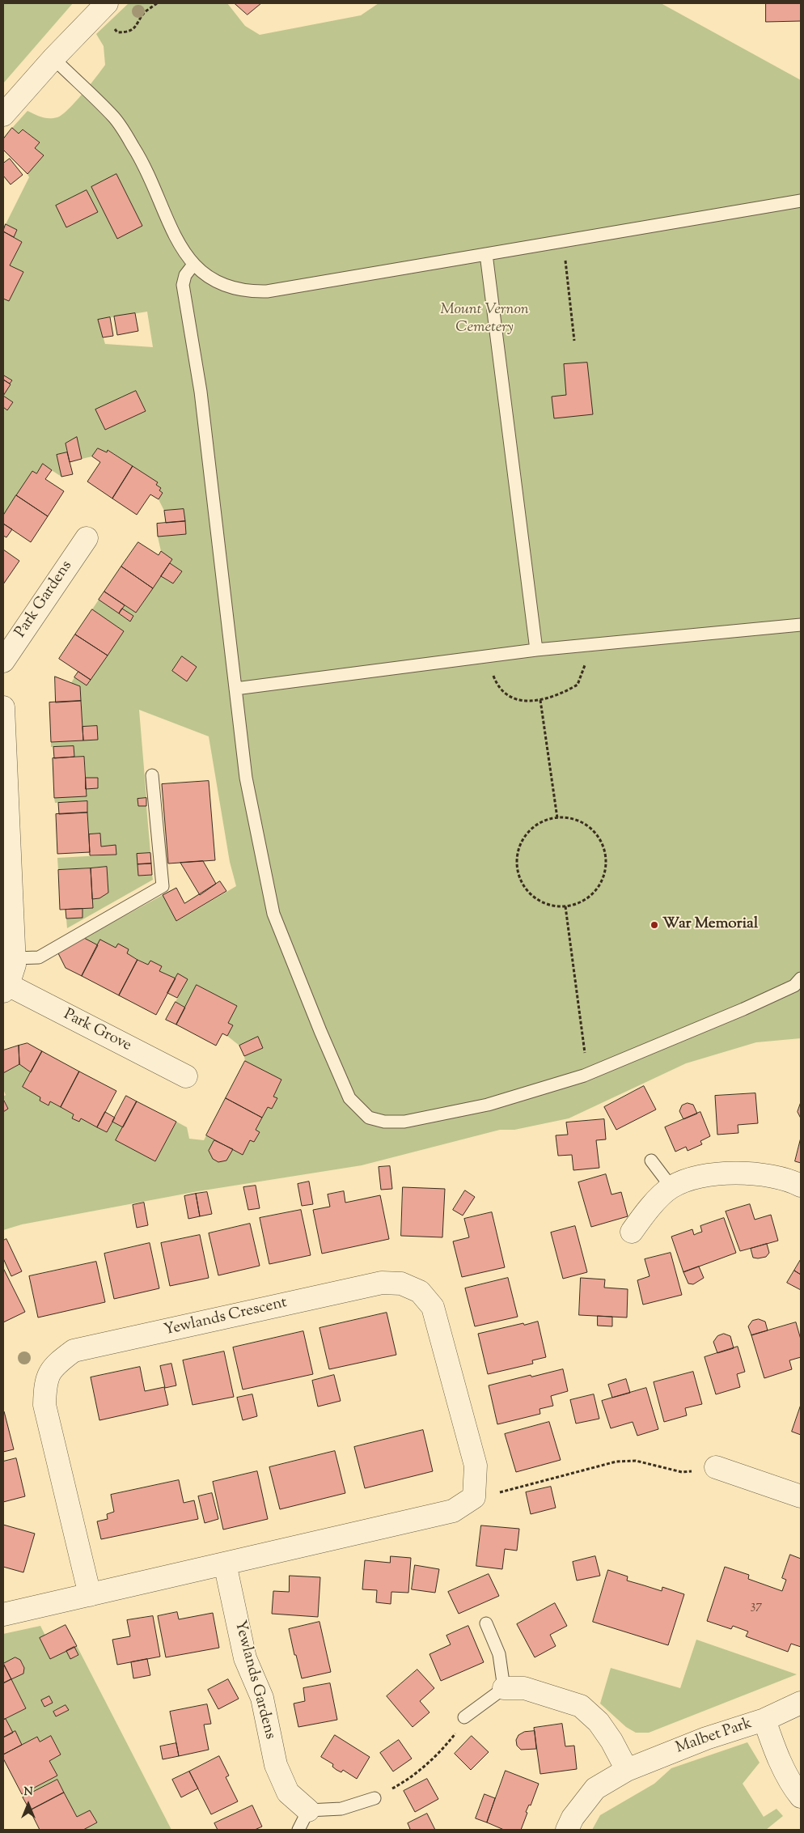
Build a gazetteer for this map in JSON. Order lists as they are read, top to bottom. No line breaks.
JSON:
{"streets":{"street":["Park Gardens","Park Grove","Yewlands Crescent","Yewlands Gardens","Malbet Park"]},"parks":["Mount Vernon Cemetery"],"places":["War Memorial"],"house_numbers":["37"],"north":"top"}
